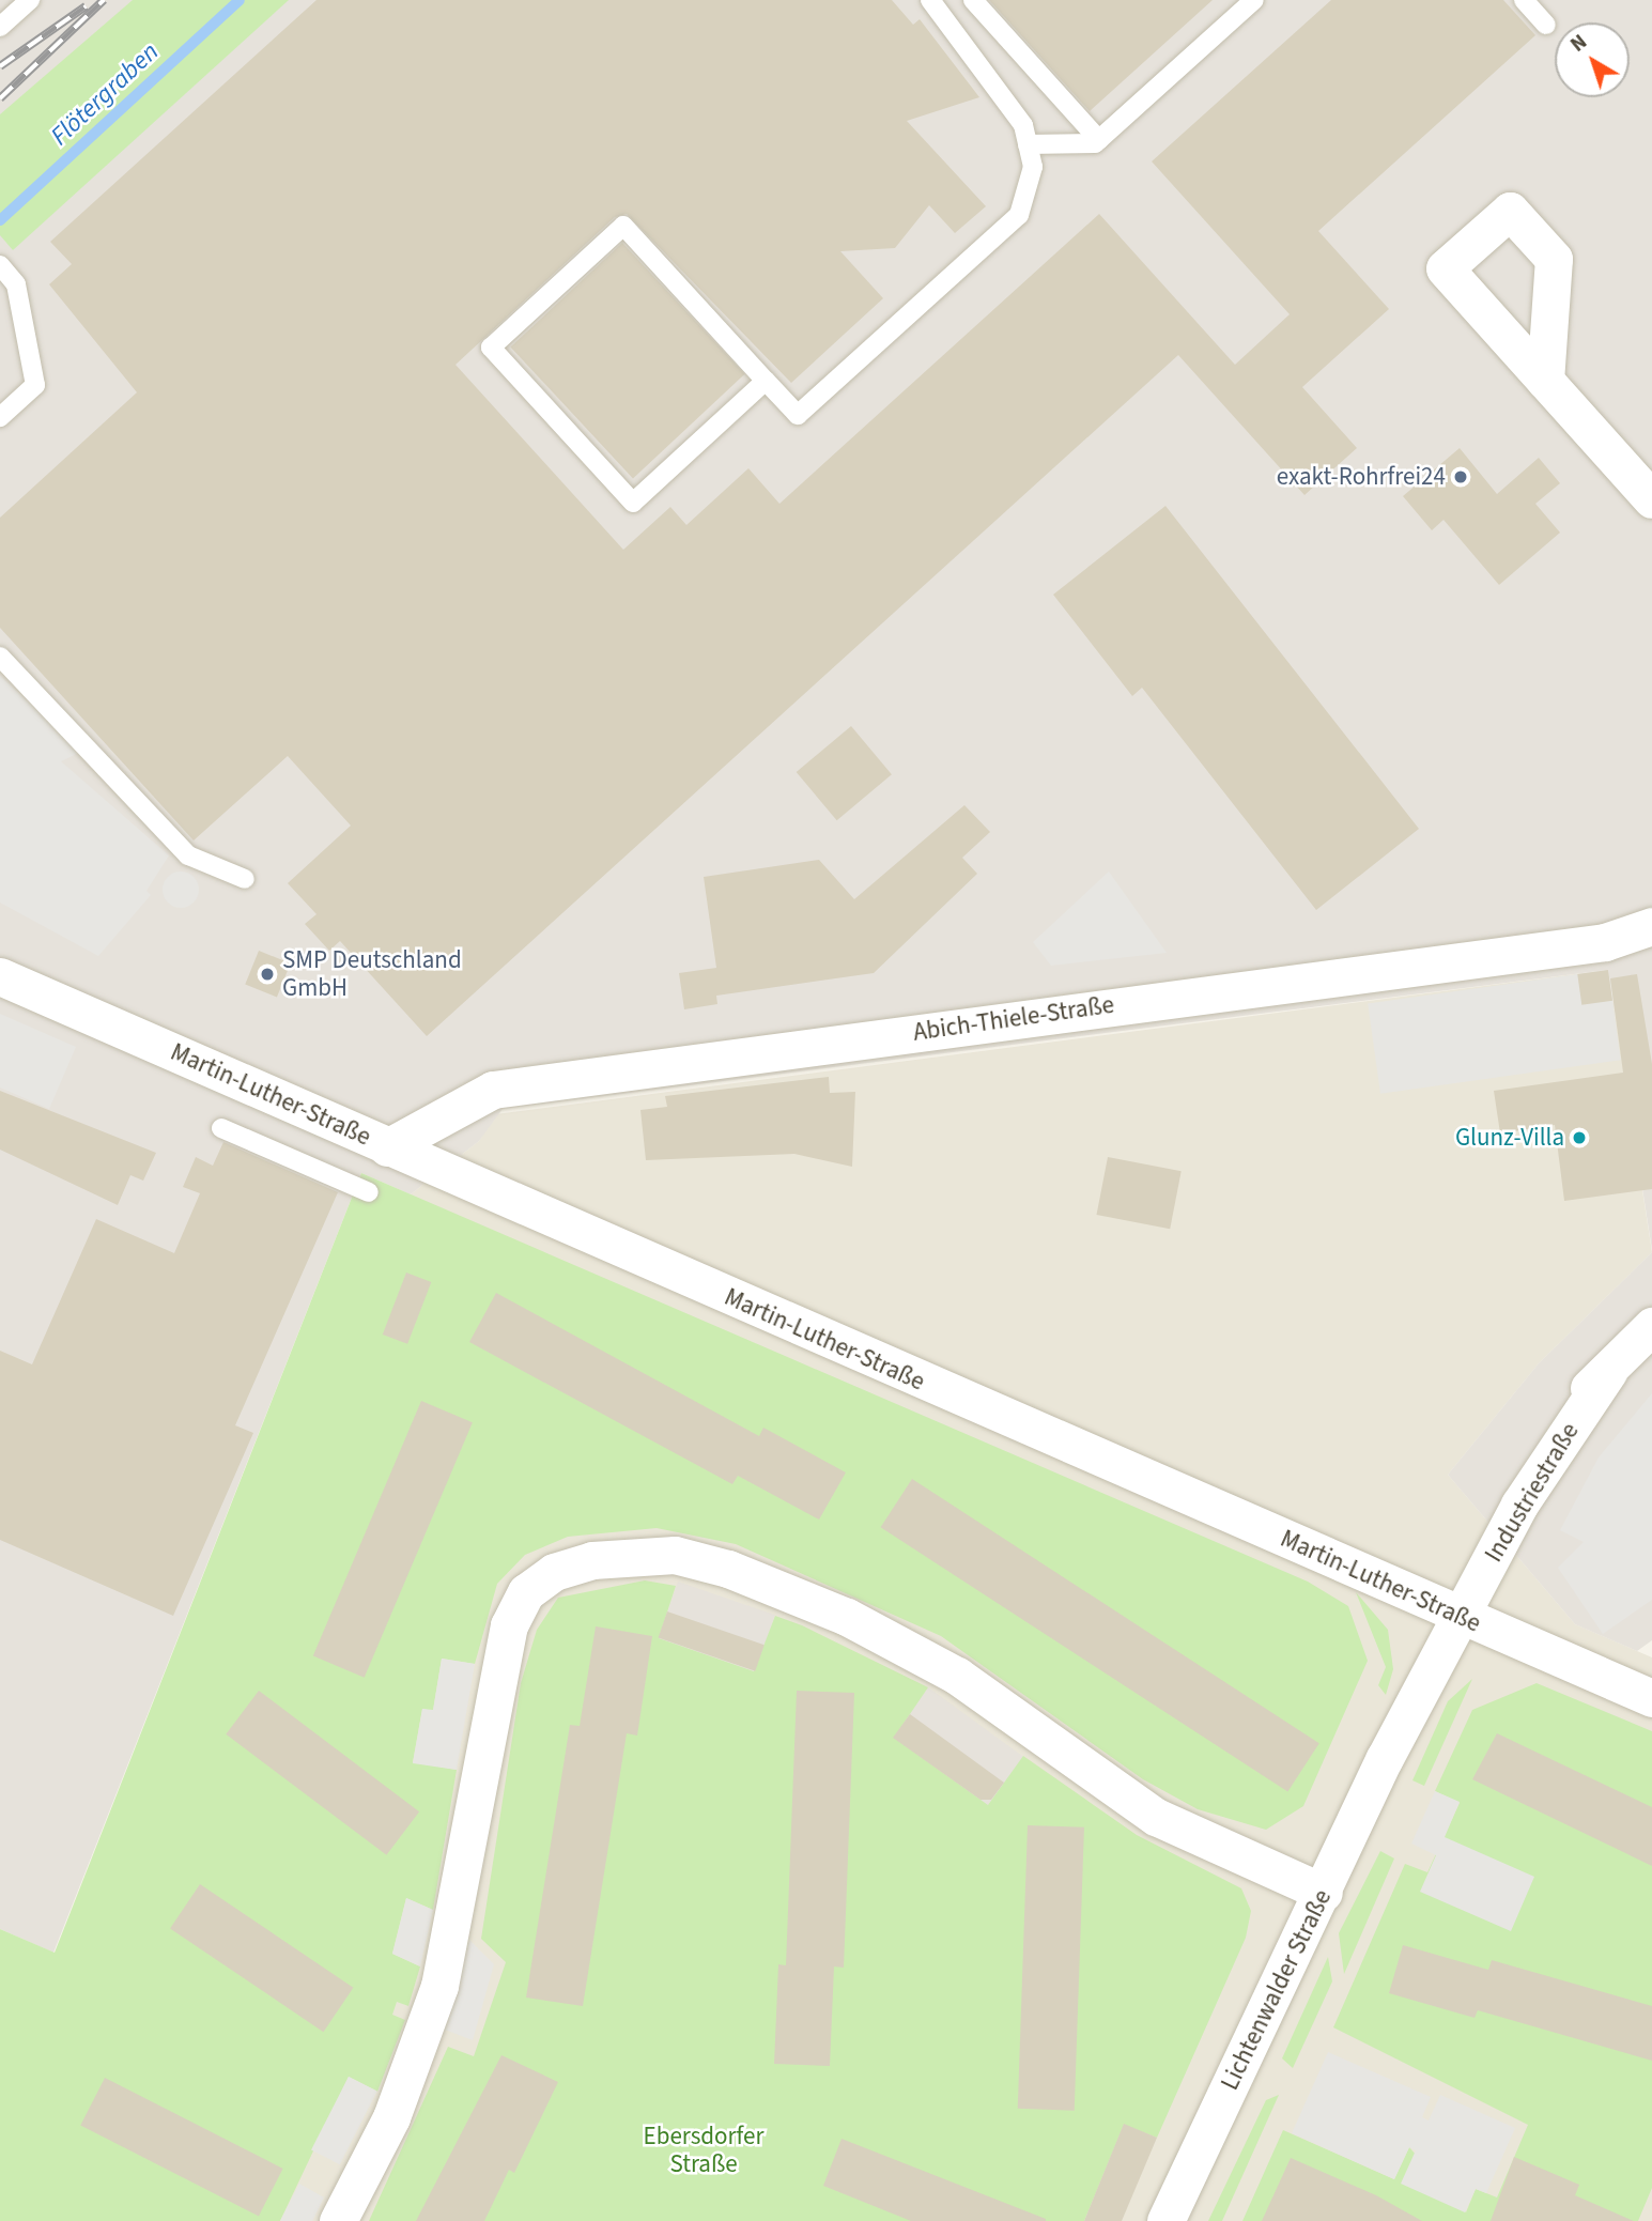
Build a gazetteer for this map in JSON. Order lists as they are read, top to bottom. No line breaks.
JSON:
{"streets":{"street":["Abich-Thiele-Straße","Martin-Luther-Straße","Industriestraße","Lichtenwalder Straße"]},"crossings":[["Abich-Thiele-Straße","Martin-Luther-Straße"],["Martin-Luther-Straße","Industriestraße"],["Martin-Luther-Straße","Lichtenwalder Straße"],["Industriestraße","Lichtenwalder Straße"]],"water":["Flötergraben"],"parks":["Ebersdorfer Straße"],"places":["exakt-Rohrfrei24","SMP Deutschland GmbH","Glunz-Villa"],"north":"top left"}
